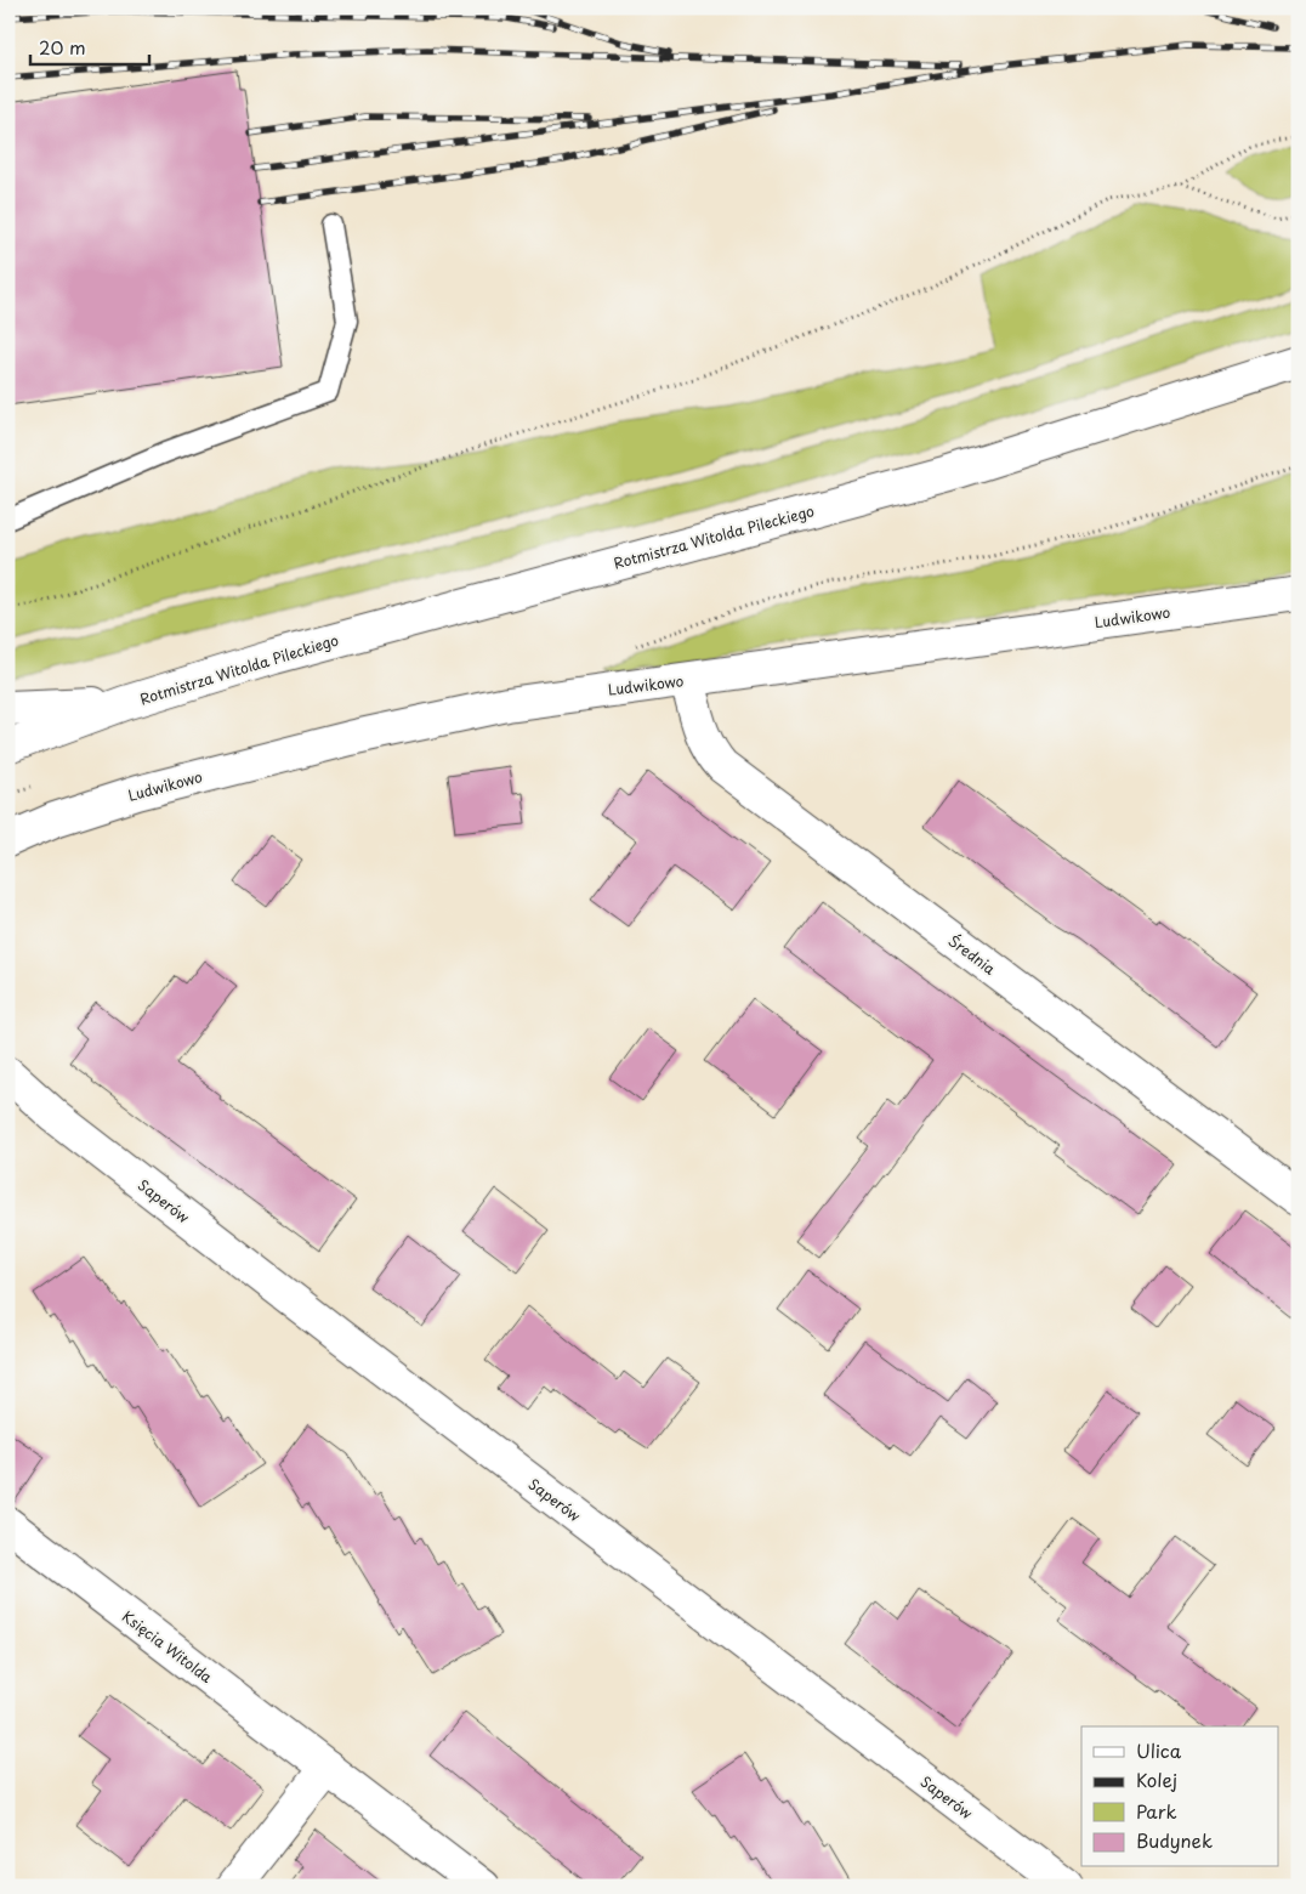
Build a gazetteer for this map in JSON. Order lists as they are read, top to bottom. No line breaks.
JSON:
{"streets":{"street":["Rotmistrza Witolda Pileckiego","Ludwikowo","Średnia","Saperów","Księcia Witolda"]},"crossings":[["Ludwikowo","Średnia"]],"legend":["Ulica","Kolej","Park","Budynek"],"scale_bar":"20 m"}
